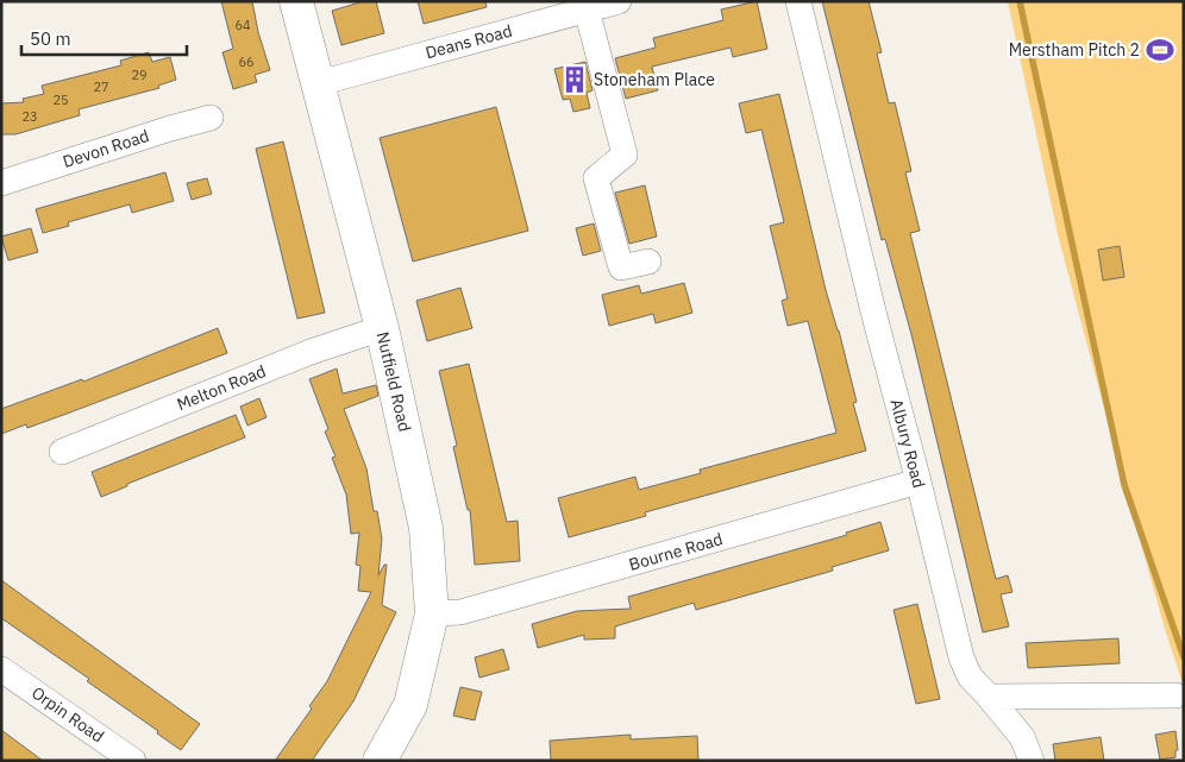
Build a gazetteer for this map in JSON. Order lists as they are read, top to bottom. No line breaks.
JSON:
{"streets":{"street":["Deans Road","Devon Road","Nutfield Road","Melton Road","Albury Road","Bourne Road","Orpin Road"]},"crossings":[["Deans Road","Nutfield Road"],["Nutfield Road","Melton Road"],["Nutfield Road","Bourne Road"],["Albury Road","Bourne Road"]],"places":{"sports":["Merstham Pitch 2"],"building":["Stoneham Place"]},"house_numbers":["64","66","29","27","25","23"],"scale_bar":"50 m"}
